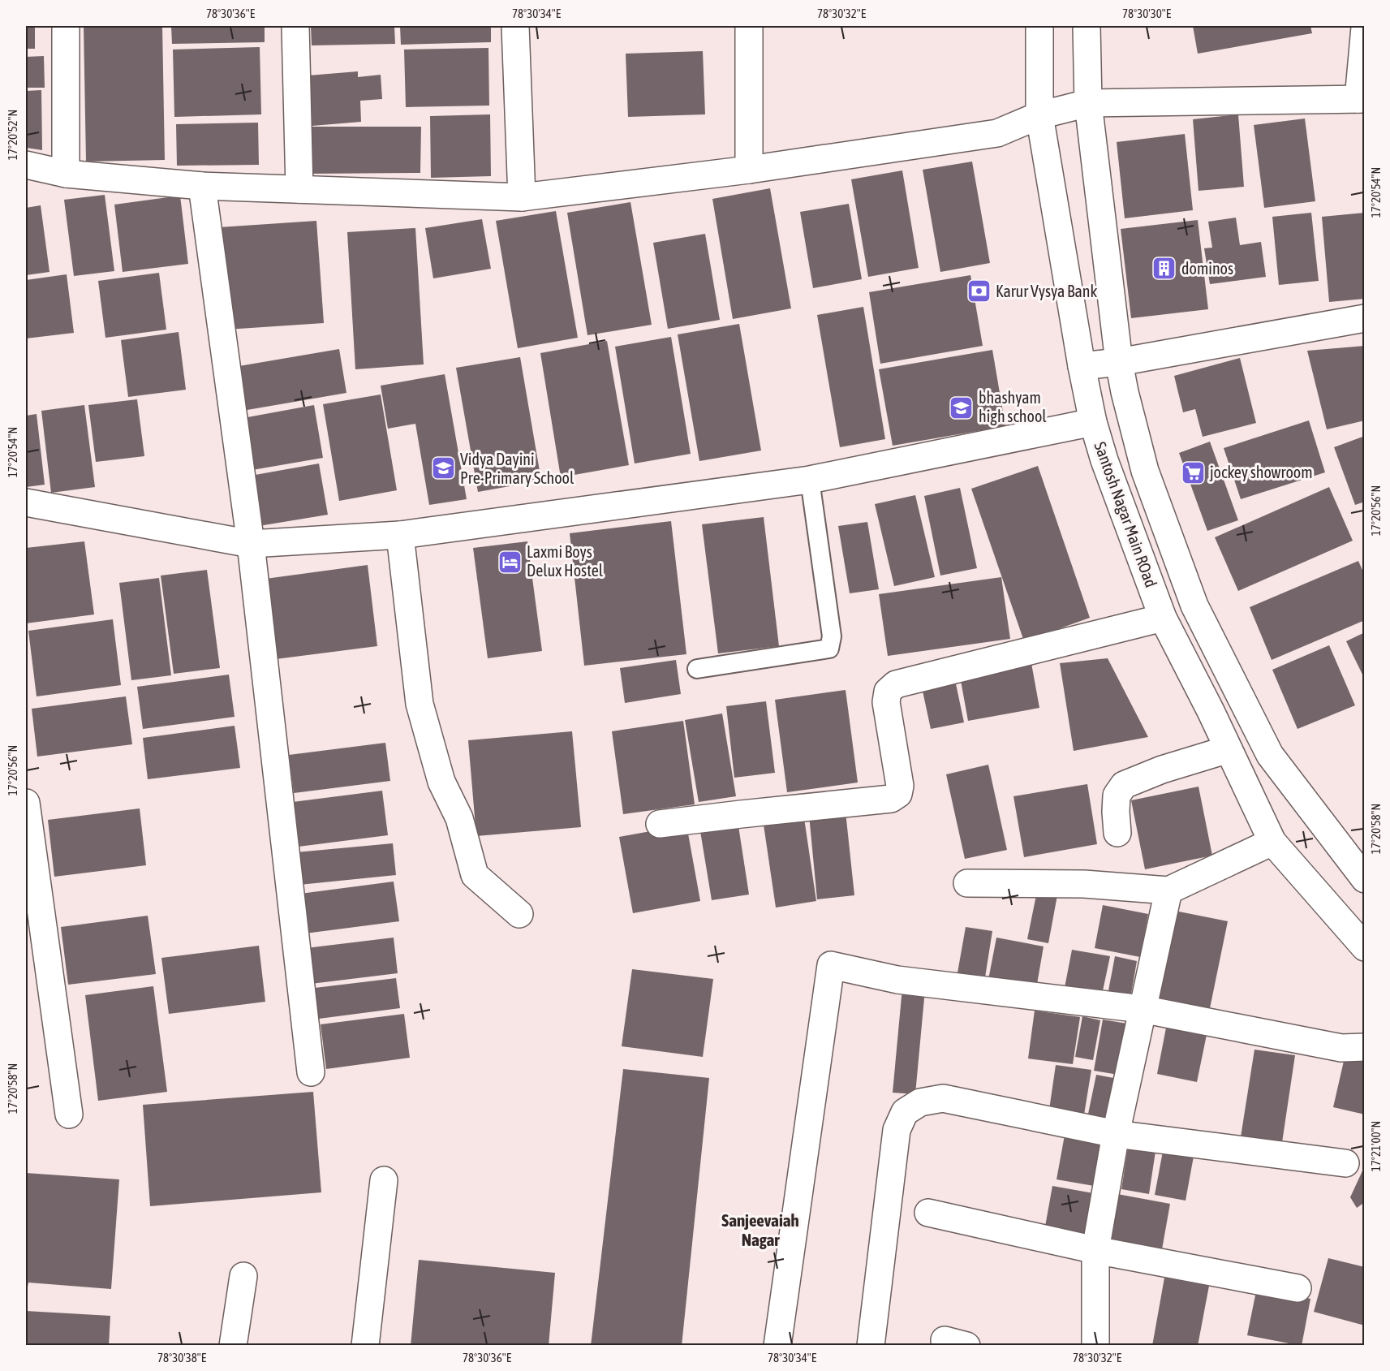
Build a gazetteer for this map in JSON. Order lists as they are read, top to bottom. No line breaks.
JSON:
{"streets":{"street":["Santosh Nagar Main ROad"]},"districts":["Sanjeevaiah Nagar"],"places":{"building":["dominos"],"bank":["Karur Vysya Bank"],"school or university":["bhashyam high school","Vidya Dayini Pre-Primary School"],"supermarket":["jockey showroom"],"hotel":["Laxmi Boys Delux Hostel"]},"coordinates":["78°30'36\"E","78°30'34\"E","78°30'32\"E","78°30'30\"E","17°20'52\"N","17°20'54\"N","17°20'56\"N","17°20'58\"N","17°21'00\"N","78°30'38\"E"]}
